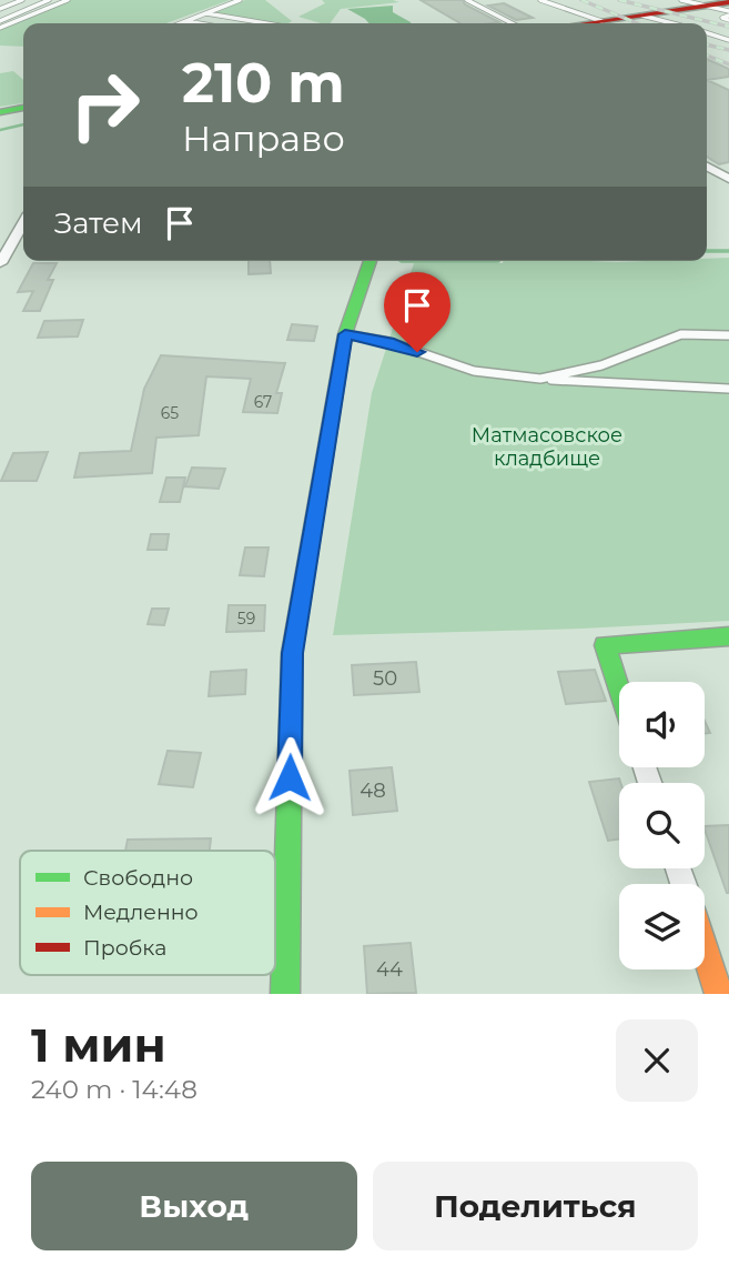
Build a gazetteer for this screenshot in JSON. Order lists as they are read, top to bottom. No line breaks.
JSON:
{"parks":["Матмасовское кладбище"],"house_numbers":["67","65","59","50","48","44"],"legend":["Свободно","Медленно","Пробка"],"page":{"turn":["210 m","Направо"],"then":"Затем","heading":["1 мин","240 m · 14:48"],"buttons":["Выход","Поделиться"]}}
